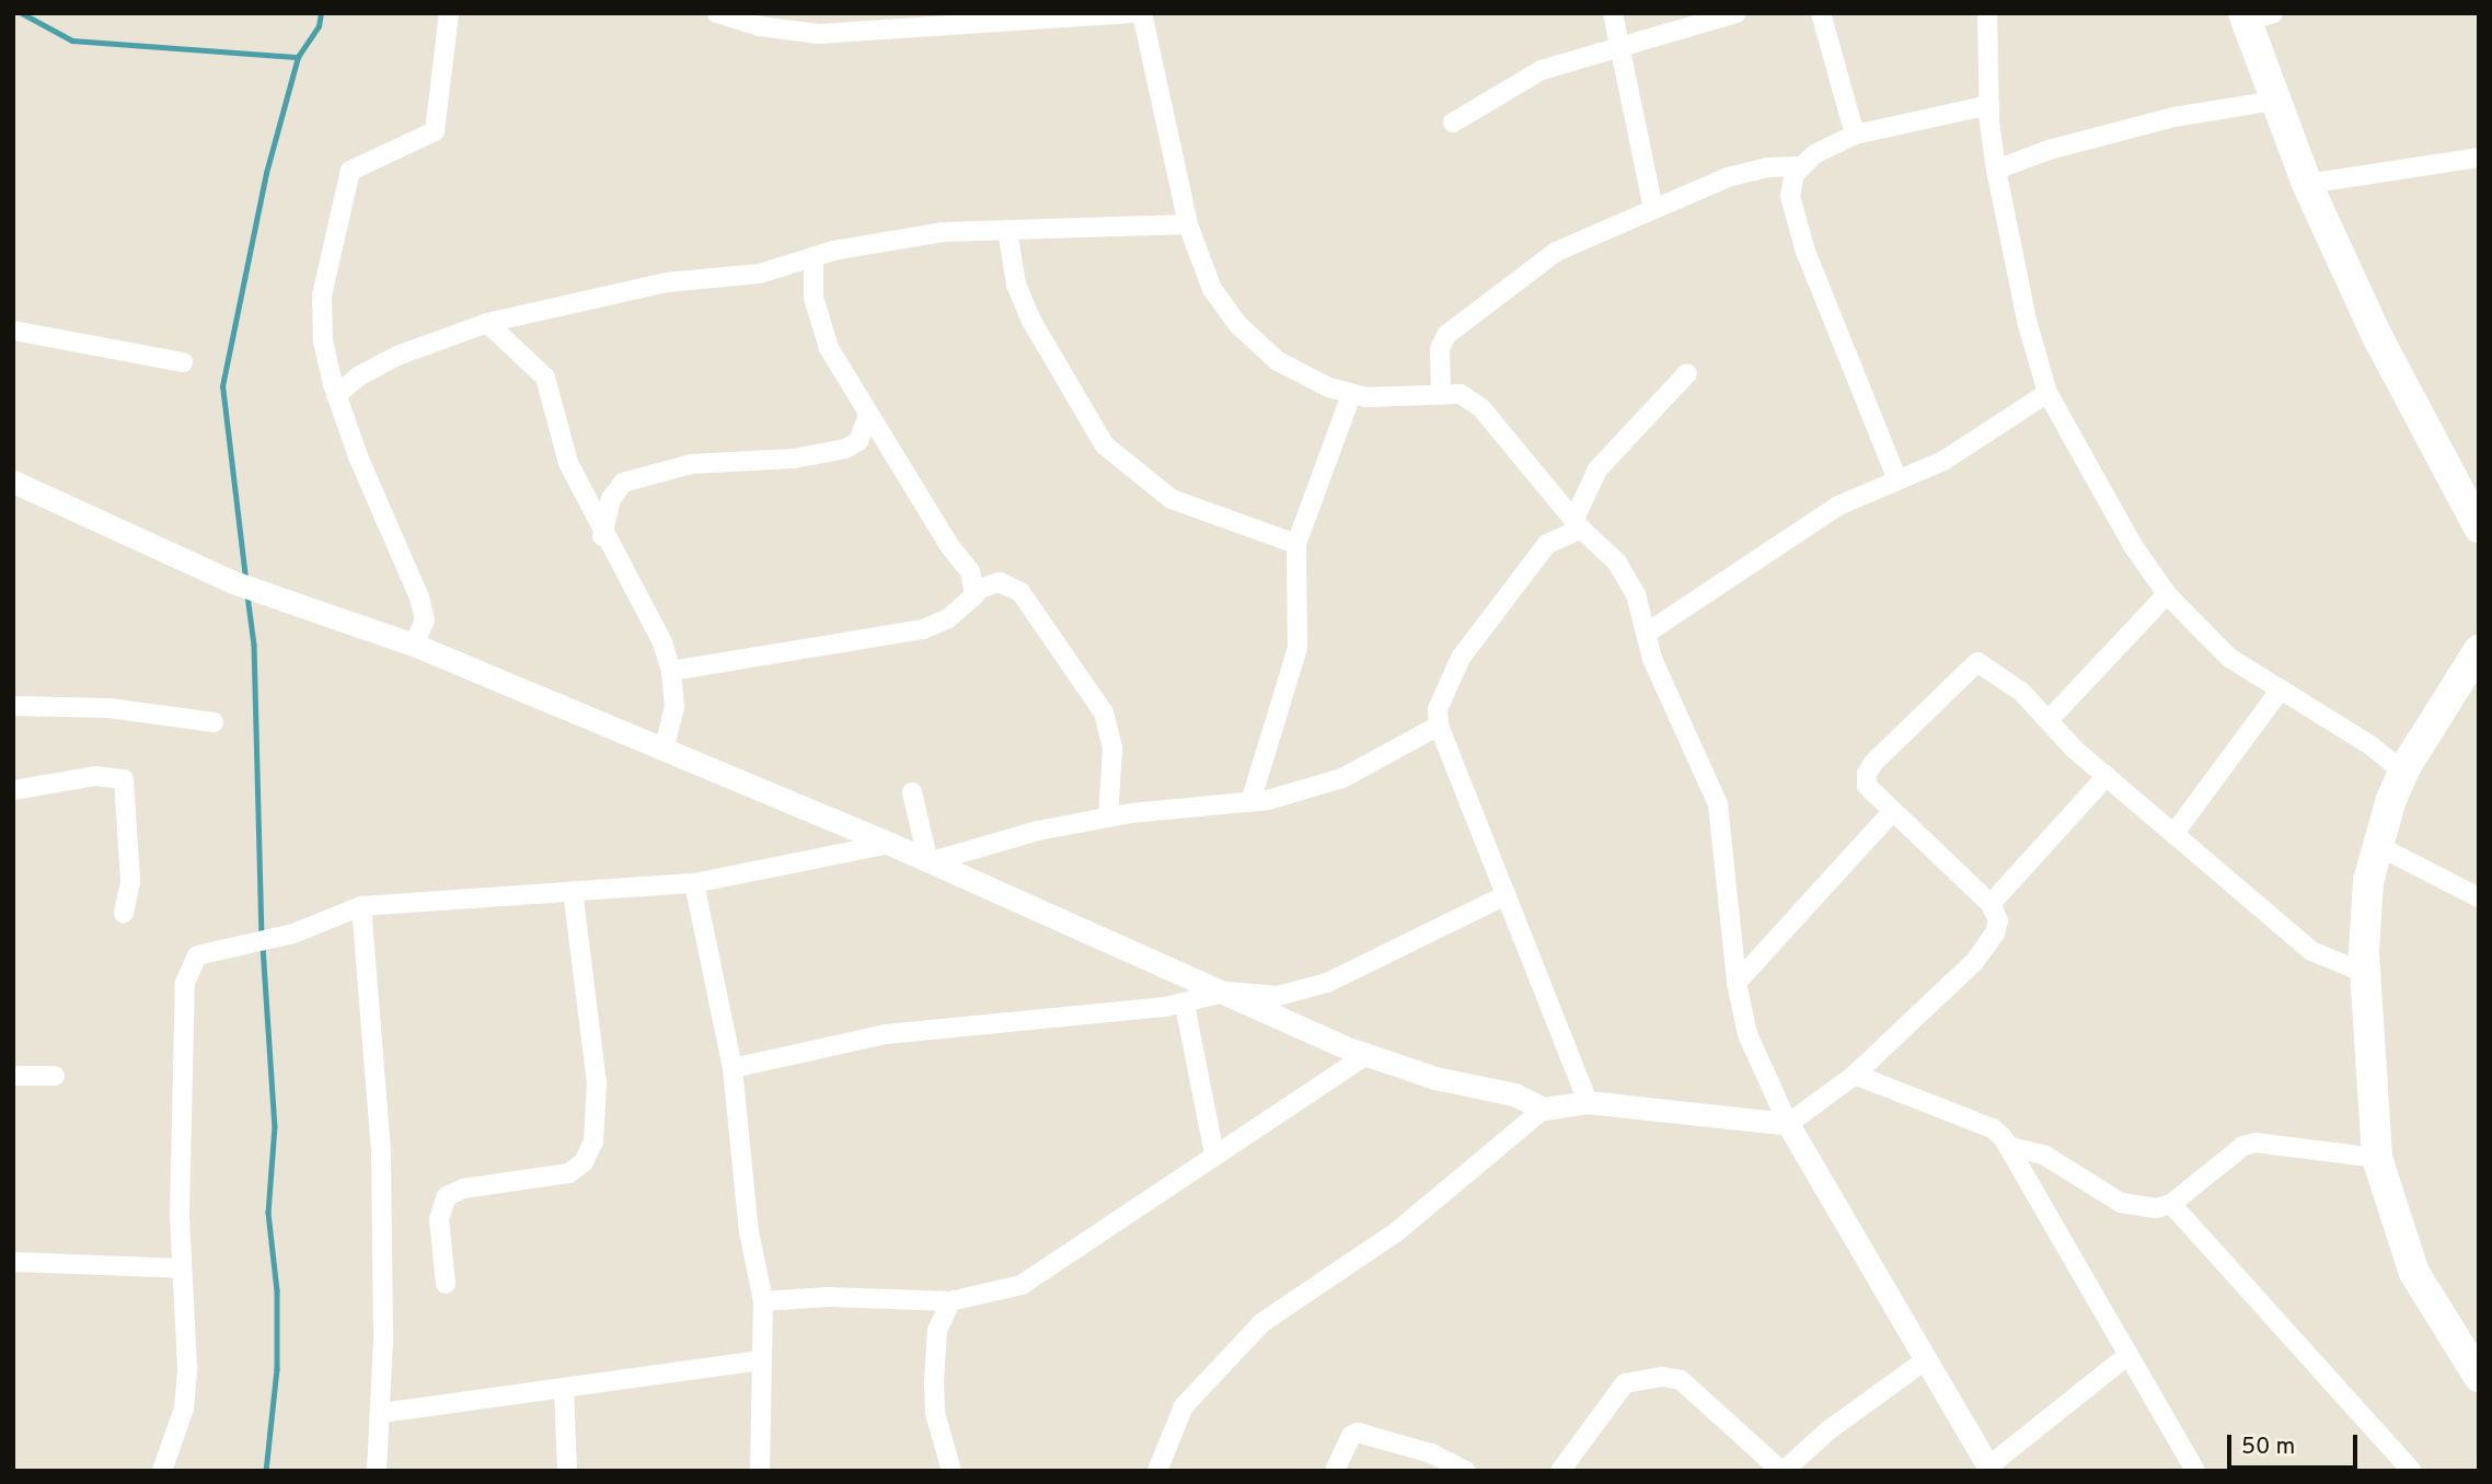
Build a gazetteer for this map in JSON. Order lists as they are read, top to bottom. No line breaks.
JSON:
{"scale_bar":"50 m"}
